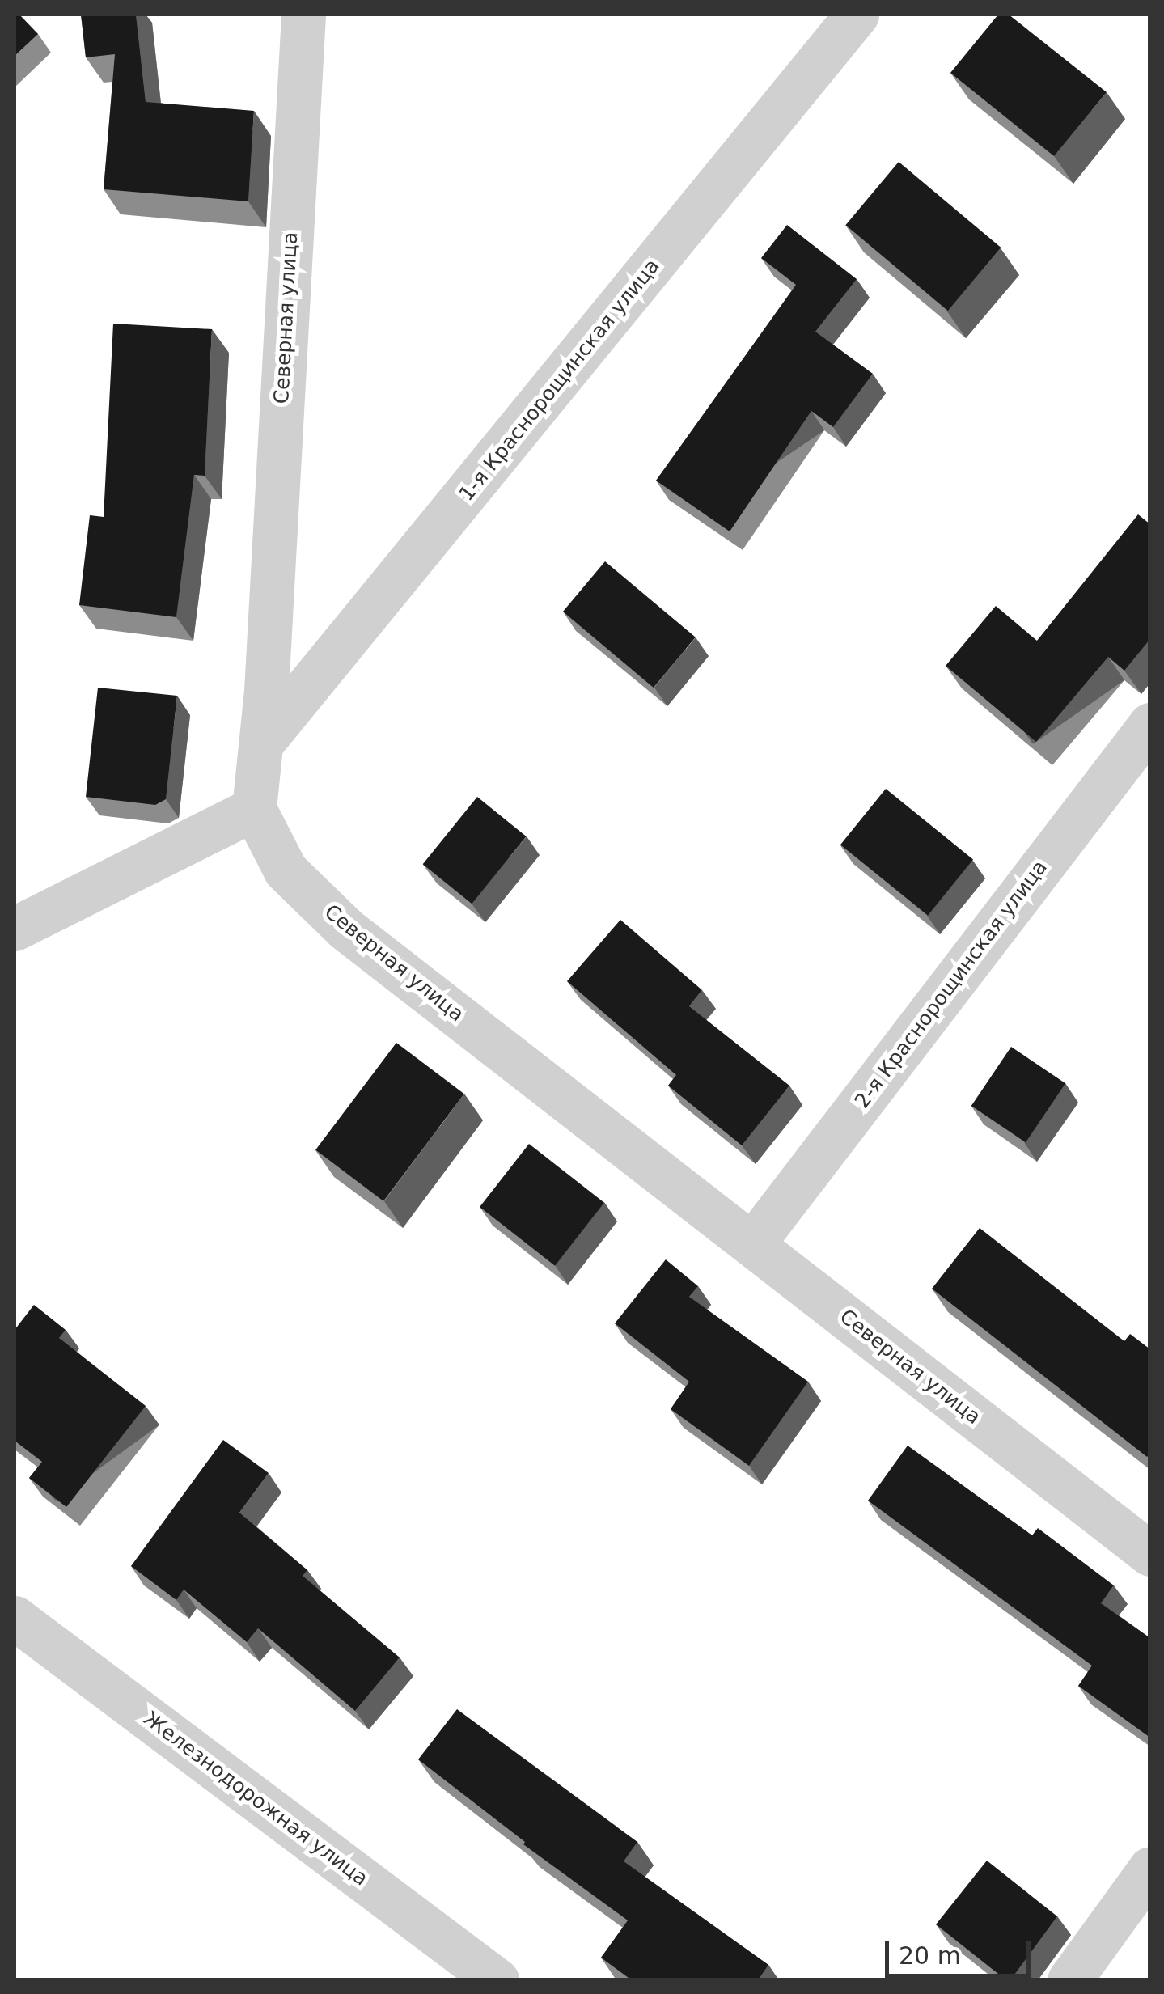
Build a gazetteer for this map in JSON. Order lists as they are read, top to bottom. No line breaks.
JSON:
{"streets":{"street":["Северная улица","1-я Краснорощинская улица","2-я Краснорощинская улица","Железнодорожная улица"]},"crossings":[["Северная улица","1-я Краснорощинская улица"],["Северная улица","2-я Краснорощинская улица"]],"scale_bar":"20 m"}
